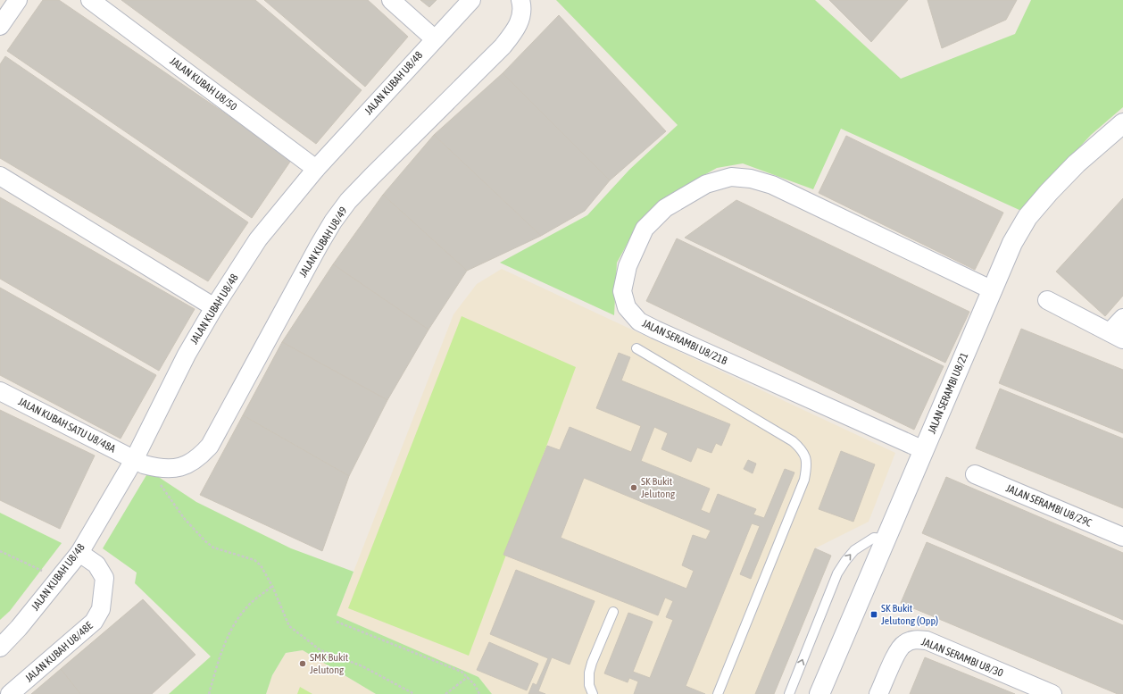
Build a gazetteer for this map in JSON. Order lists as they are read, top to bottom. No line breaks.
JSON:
{"streets":{"street":["JALAN KUBAH U8/48","JALAN KUBAH U8/50","JALAN KUBAH U8/49","JALAN SERAMBI U8/21B","JALAN SERAMBI U8/21","JALAN KUBAH SATU U8/48A","JALAN SERAMBI U8/29C","JALAN KUBAH U8/48E","JALAN SERAMBI U8/30"]},"crossings":[["JALAN KUBAH U8/48","JALAN KUBAH U8/50"],["JALAN KUBAH U8/48","JALAN KUBAH U8/49"],["JALAN KUBAH U8/48","JALAN KUBAH SATU U8/48A"],["JALAN KUBAH U8/48","JALAN KUBAH U8/48E"],["JALAN KUBAH U8/49","JALAN KUBAH SATU U8/48A"],["JALAN SERAMBI U8/21B","JALAN SERAMBI U8/21"]],"places":{"other":["SK Bukit Jelutong","SMK Bukit Jelutong"],"transit":["SK Bukit Jelutong (Opp)"]}}
